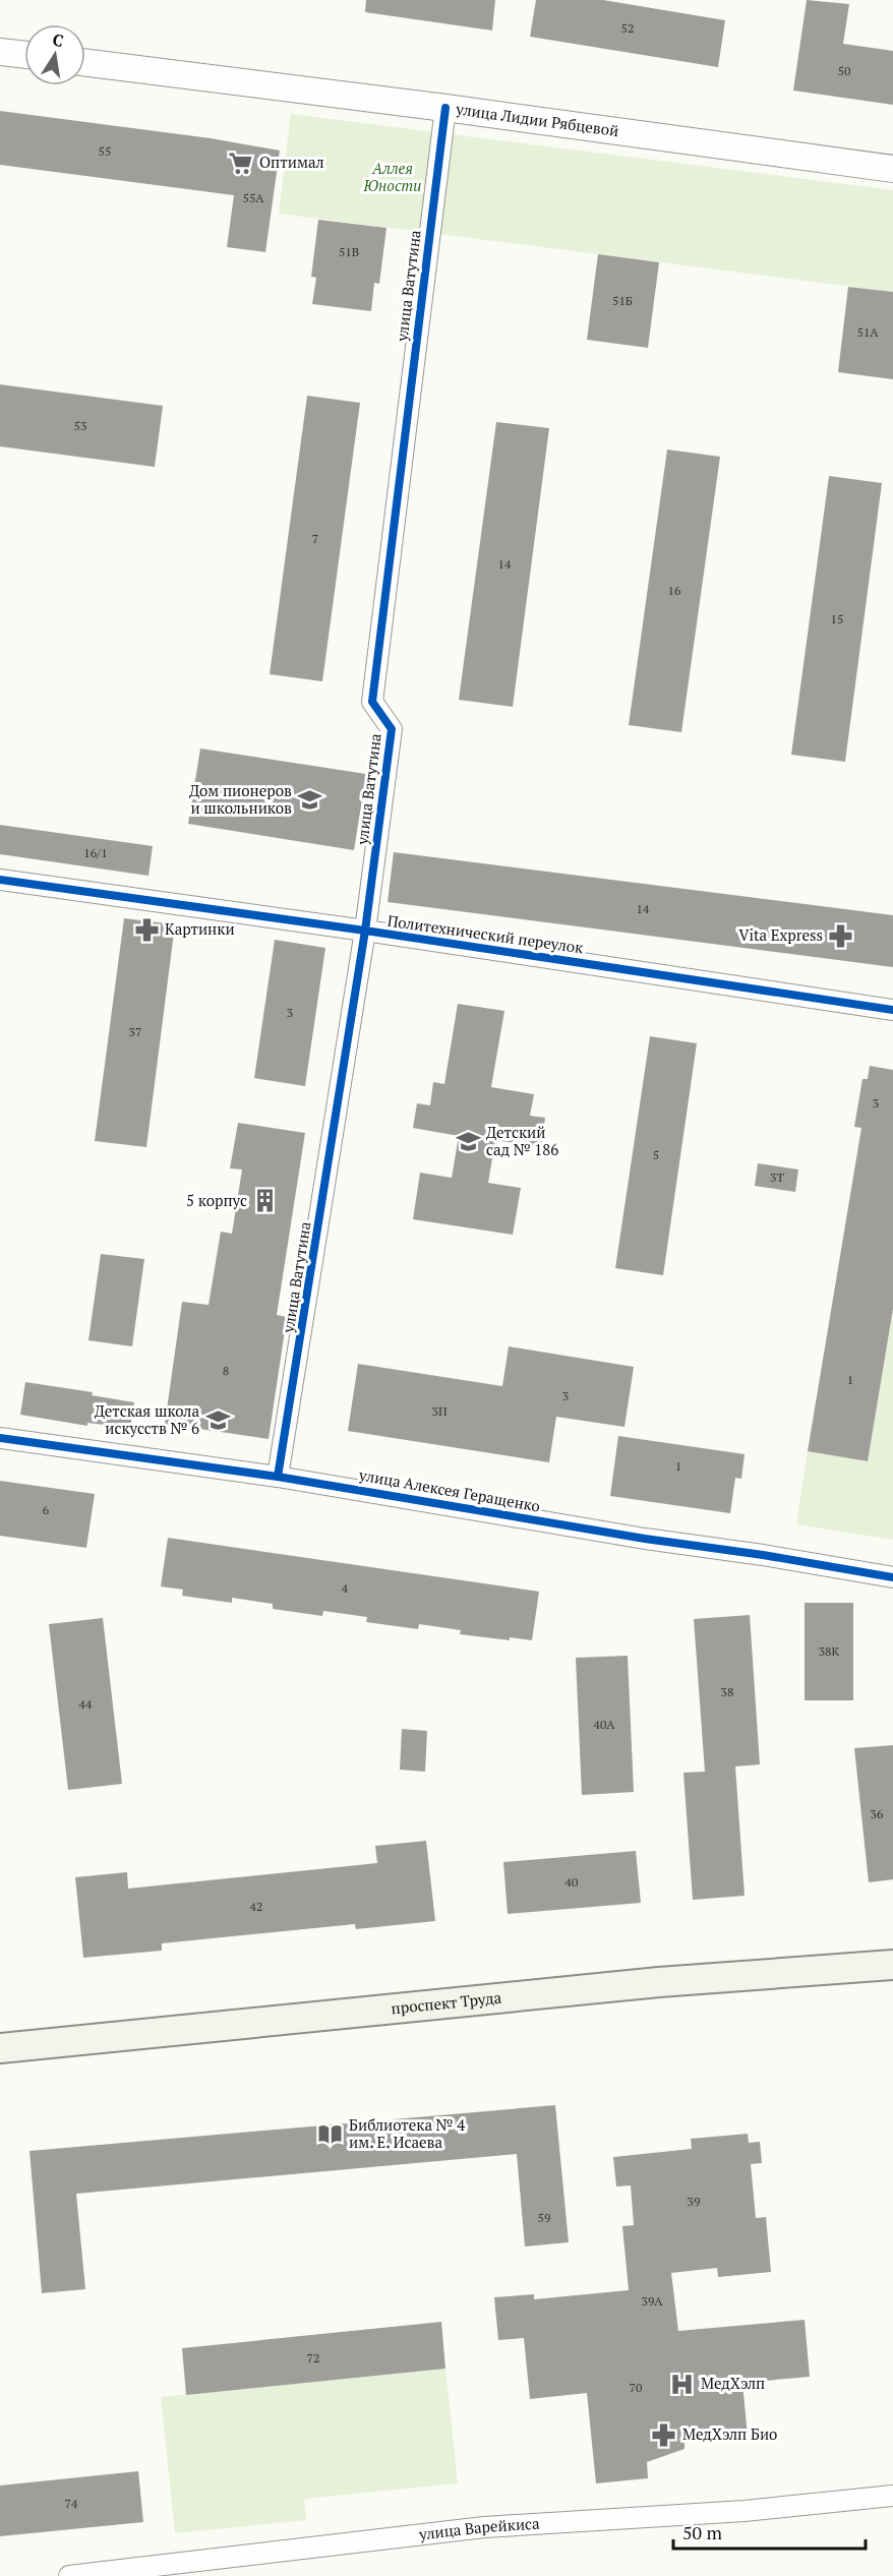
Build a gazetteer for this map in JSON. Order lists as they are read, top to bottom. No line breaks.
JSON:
{"streets":{"main road":["проспект Труда"],"street":["улица Лидии Рябцевой","улица Ватутина","Политехнический переулок","улица Алексея Геращенко","улица Варейкиса"]},"crossings":[["улица Лидии Рябцевой","улица Ватутина"],["улица Ватутина","Политехнический переулок"],["улица Ватутина","улица Алексея Геращенко"]],"parks":["Аллея Юности"],"places":{"supermarket":["Оптимал"],"school or university":["Дом пионеров и школьников","Детский сад № 186","Детская школа искусств № 6"],"pharmacy":["Картинки","Vita Express","МедХэлп Био"],"building":["5 корпус"],"library":["Библиотека № 4 им. Е. Исаева"],"hospital":["МедХэлп"]},"house_numbers":["52","50","55","55А","51В","51Б","51А","53","7","14","16","15","16/1","14","3","37","3","5","3Т","8","1","3","3П","1","6","4","38К","38","44","40А","36","40","42","39","59","39А","72","70","74"],"scale_bar":"50 m","north":"top"}
